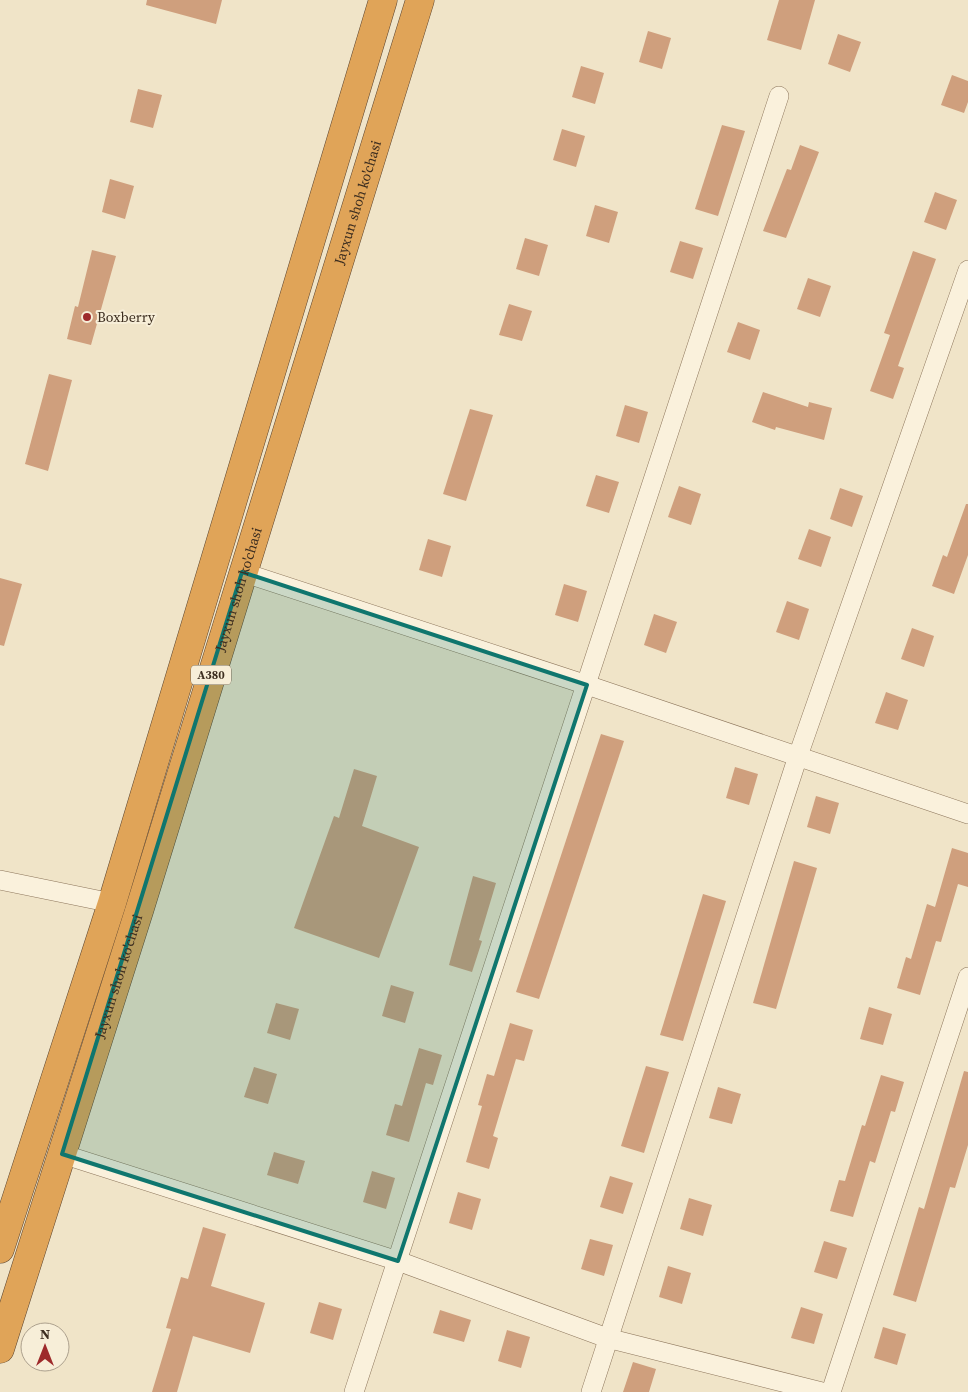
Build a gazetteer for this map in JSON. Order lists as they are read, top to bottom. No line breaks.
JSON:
{"streets":{"highway":["Jayxun shoh ko'chasi","A380"]},"places":["Boxberry"],"north":"top"}
